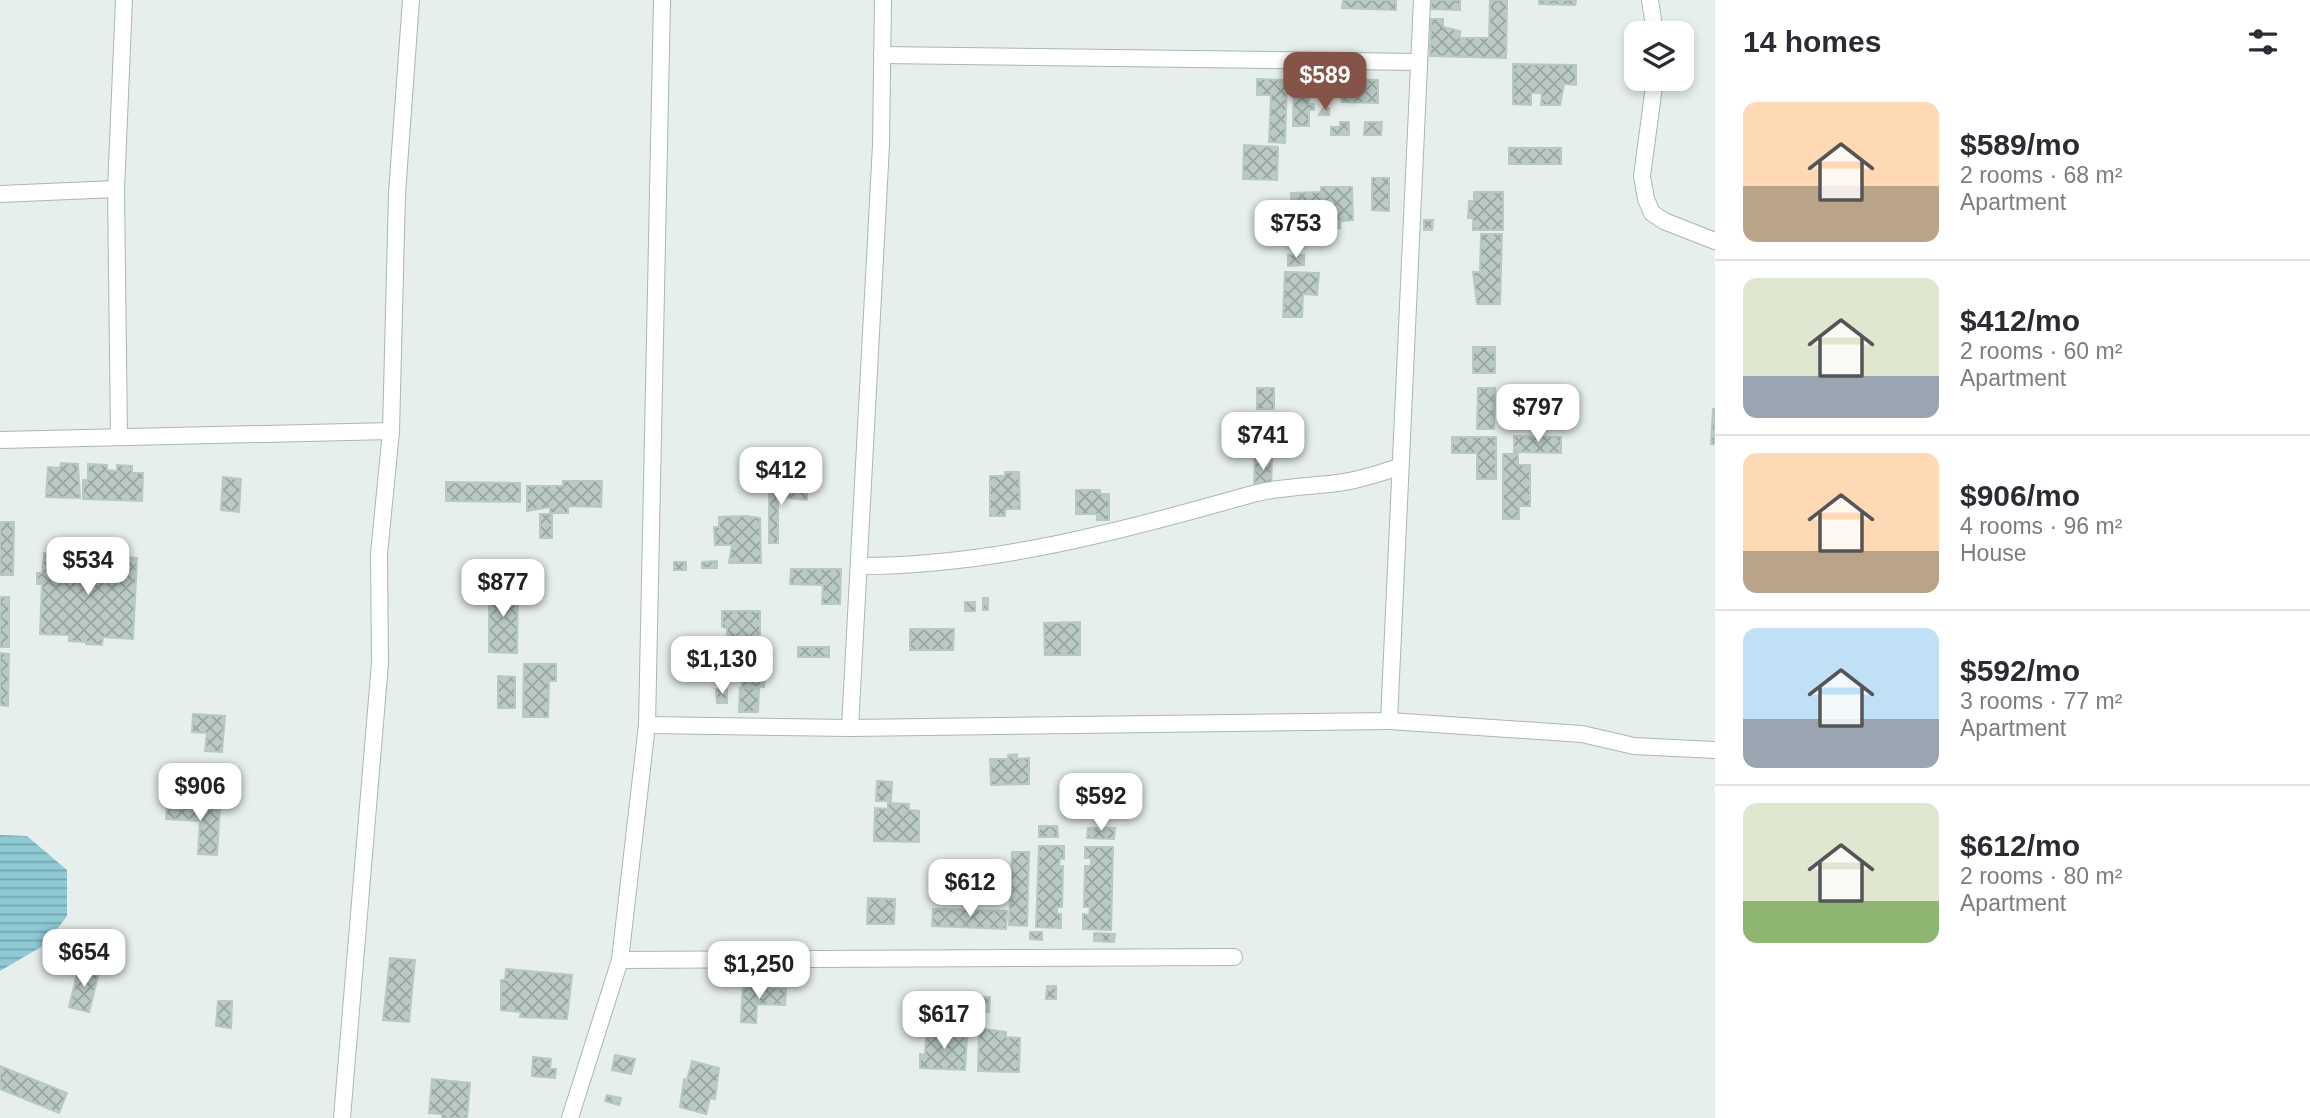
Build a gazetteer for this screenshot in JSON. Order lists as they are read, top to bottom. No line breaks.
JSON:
{"page":{"heading":"14 homes","price":["$589","$753","$797","$741","$412","$534","$877","$1,130","$906","$592","$612","$654","$1,250","$617"],"list":[{"name":"$589/mo","note":"2 rooms · 68 m² · Apartment"},{"name":"$412/mo","note":"2 rooms · 60 m² · Apartment"},{"name":"$906/mo","note":"4 rooms · 96 m² · House"},{"name":"$592/mo","note":"3 rooms · 77 m² · Apartment"},{"name":"$612/mo","note":"2 rooms · 80 m² · Apartment"}]}}
